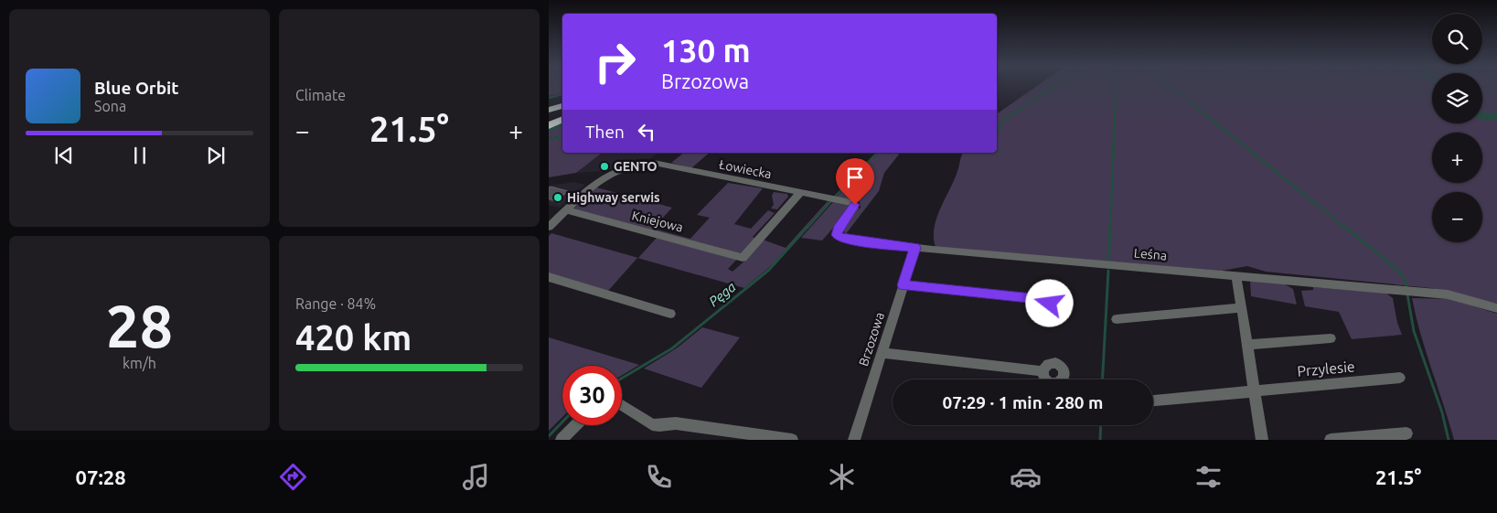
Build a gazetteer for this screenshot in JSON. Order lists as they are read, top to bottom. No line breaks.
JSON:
{"streets":{"street":["Łowiecka","Kniejowa","Leśna","Brzozowa","Przylesie"]},"crossings":[["Łowiecka","Kniejowa"],["Łowiecka","Leśna"],["Leśna","Brzozowa"]],"water":["Pęga"],"places":["GENTO","Highway serwis"],"page":{"tile":["Climate",["28","km/h"],["Range · 84%","420 km"]],"map_buttons":["+","−"],"turn":["130 m","Brzozowa"],"song":["Blue Orbit","Sona"],"then":"Then","heat":["−","21.5°","+"],"limit":"30","trip":"07:29 · 1 min · 280 m","tabs":["07:28","21.5°"]}}
